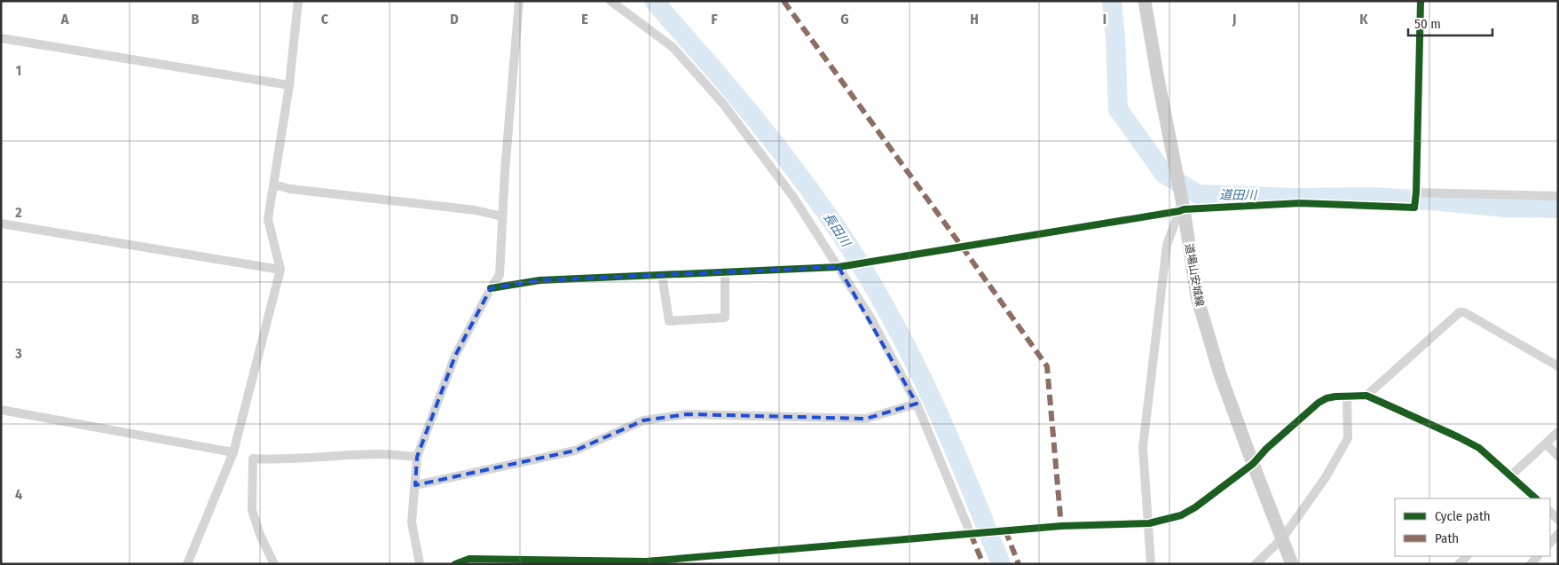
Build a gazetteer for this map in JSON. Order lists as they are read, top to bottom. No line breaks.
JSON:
{"streets":{"main road":["道場山安城線"]},"water":["道田川","長田川"],"legend":["Cycle path","Path"],"scale_bar":"50 m","grid":{"columns":["A","B","C","D","E","F","G","H","I","J","K"],"rows":["1","2","3","4"]}}
